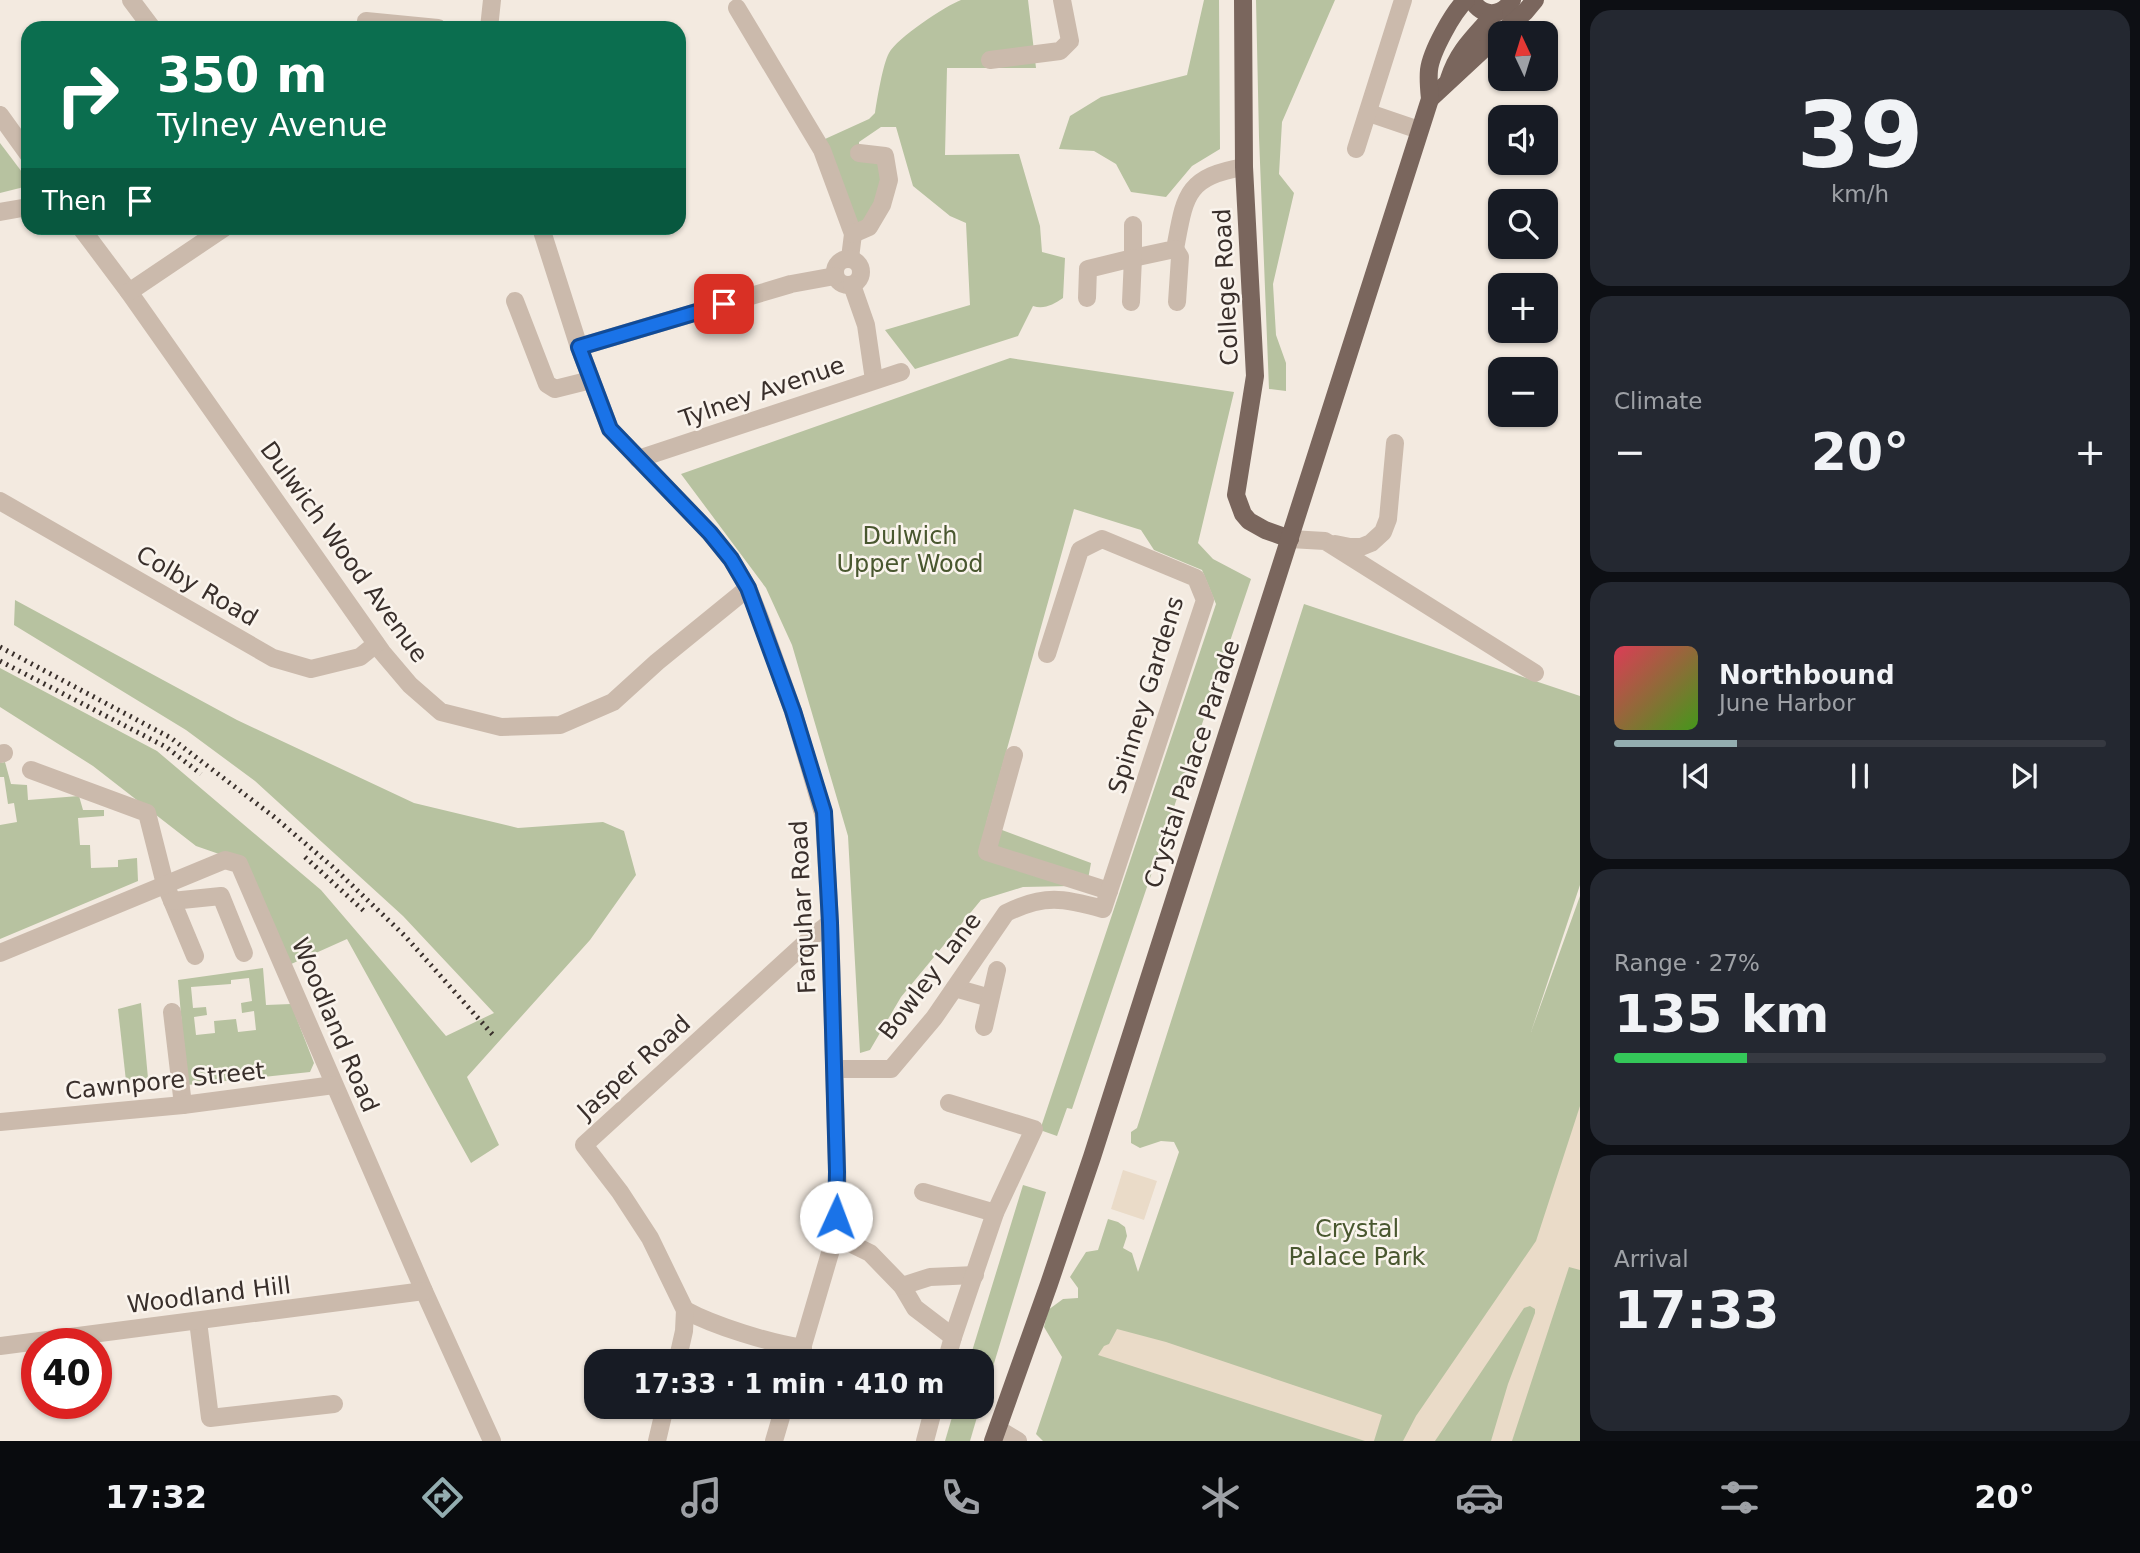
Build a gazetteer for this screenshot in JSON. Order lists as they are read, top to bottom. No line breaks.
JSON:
{"streets":{"main road":["College Road","Crystal Palace Parade"],"street":["Tylney Avenue","Dulwich Wood Avenue","Colby Road","Spinney Gardens","Farquhar Road","Bowley Lane","Woodland Road","Jasper Road","Cawnpore Street","Woodland Hill"]},"crossings":[["College Road","Crystal Palace Parade"],["Tylney Avenue","Farquhar Road"],["Dulwich Wood Avenue","Colby Road"],["Dulwich Wood Avenue","Farquhar Road"],["Spinney Gardens","Bowley Lane"],["Farquhar Road","Bowley Lane"],["Farquhar Road","Jasper Road"],["Woodland Road","Cawnpore Street"],["Woodland Road","Woodland Hill"]],"parks":["Dulwich Upper Wood","Crystal Palace Park"],"north":"top","page":{"tile":[["39","km/h"],"Climate",["Range · 27%","135 km"],["Arrival","17:33"]],"map_buttons":["+","−"],"turn":["350 m","Tylney Avenue"],"then":"Then","heat":["−","20°","+"],"song":["Northbound","June Harbor"],"limit":"40","trip":"17:33 · 1 min · 410 m","tabs":["17:32","20°"]}}
